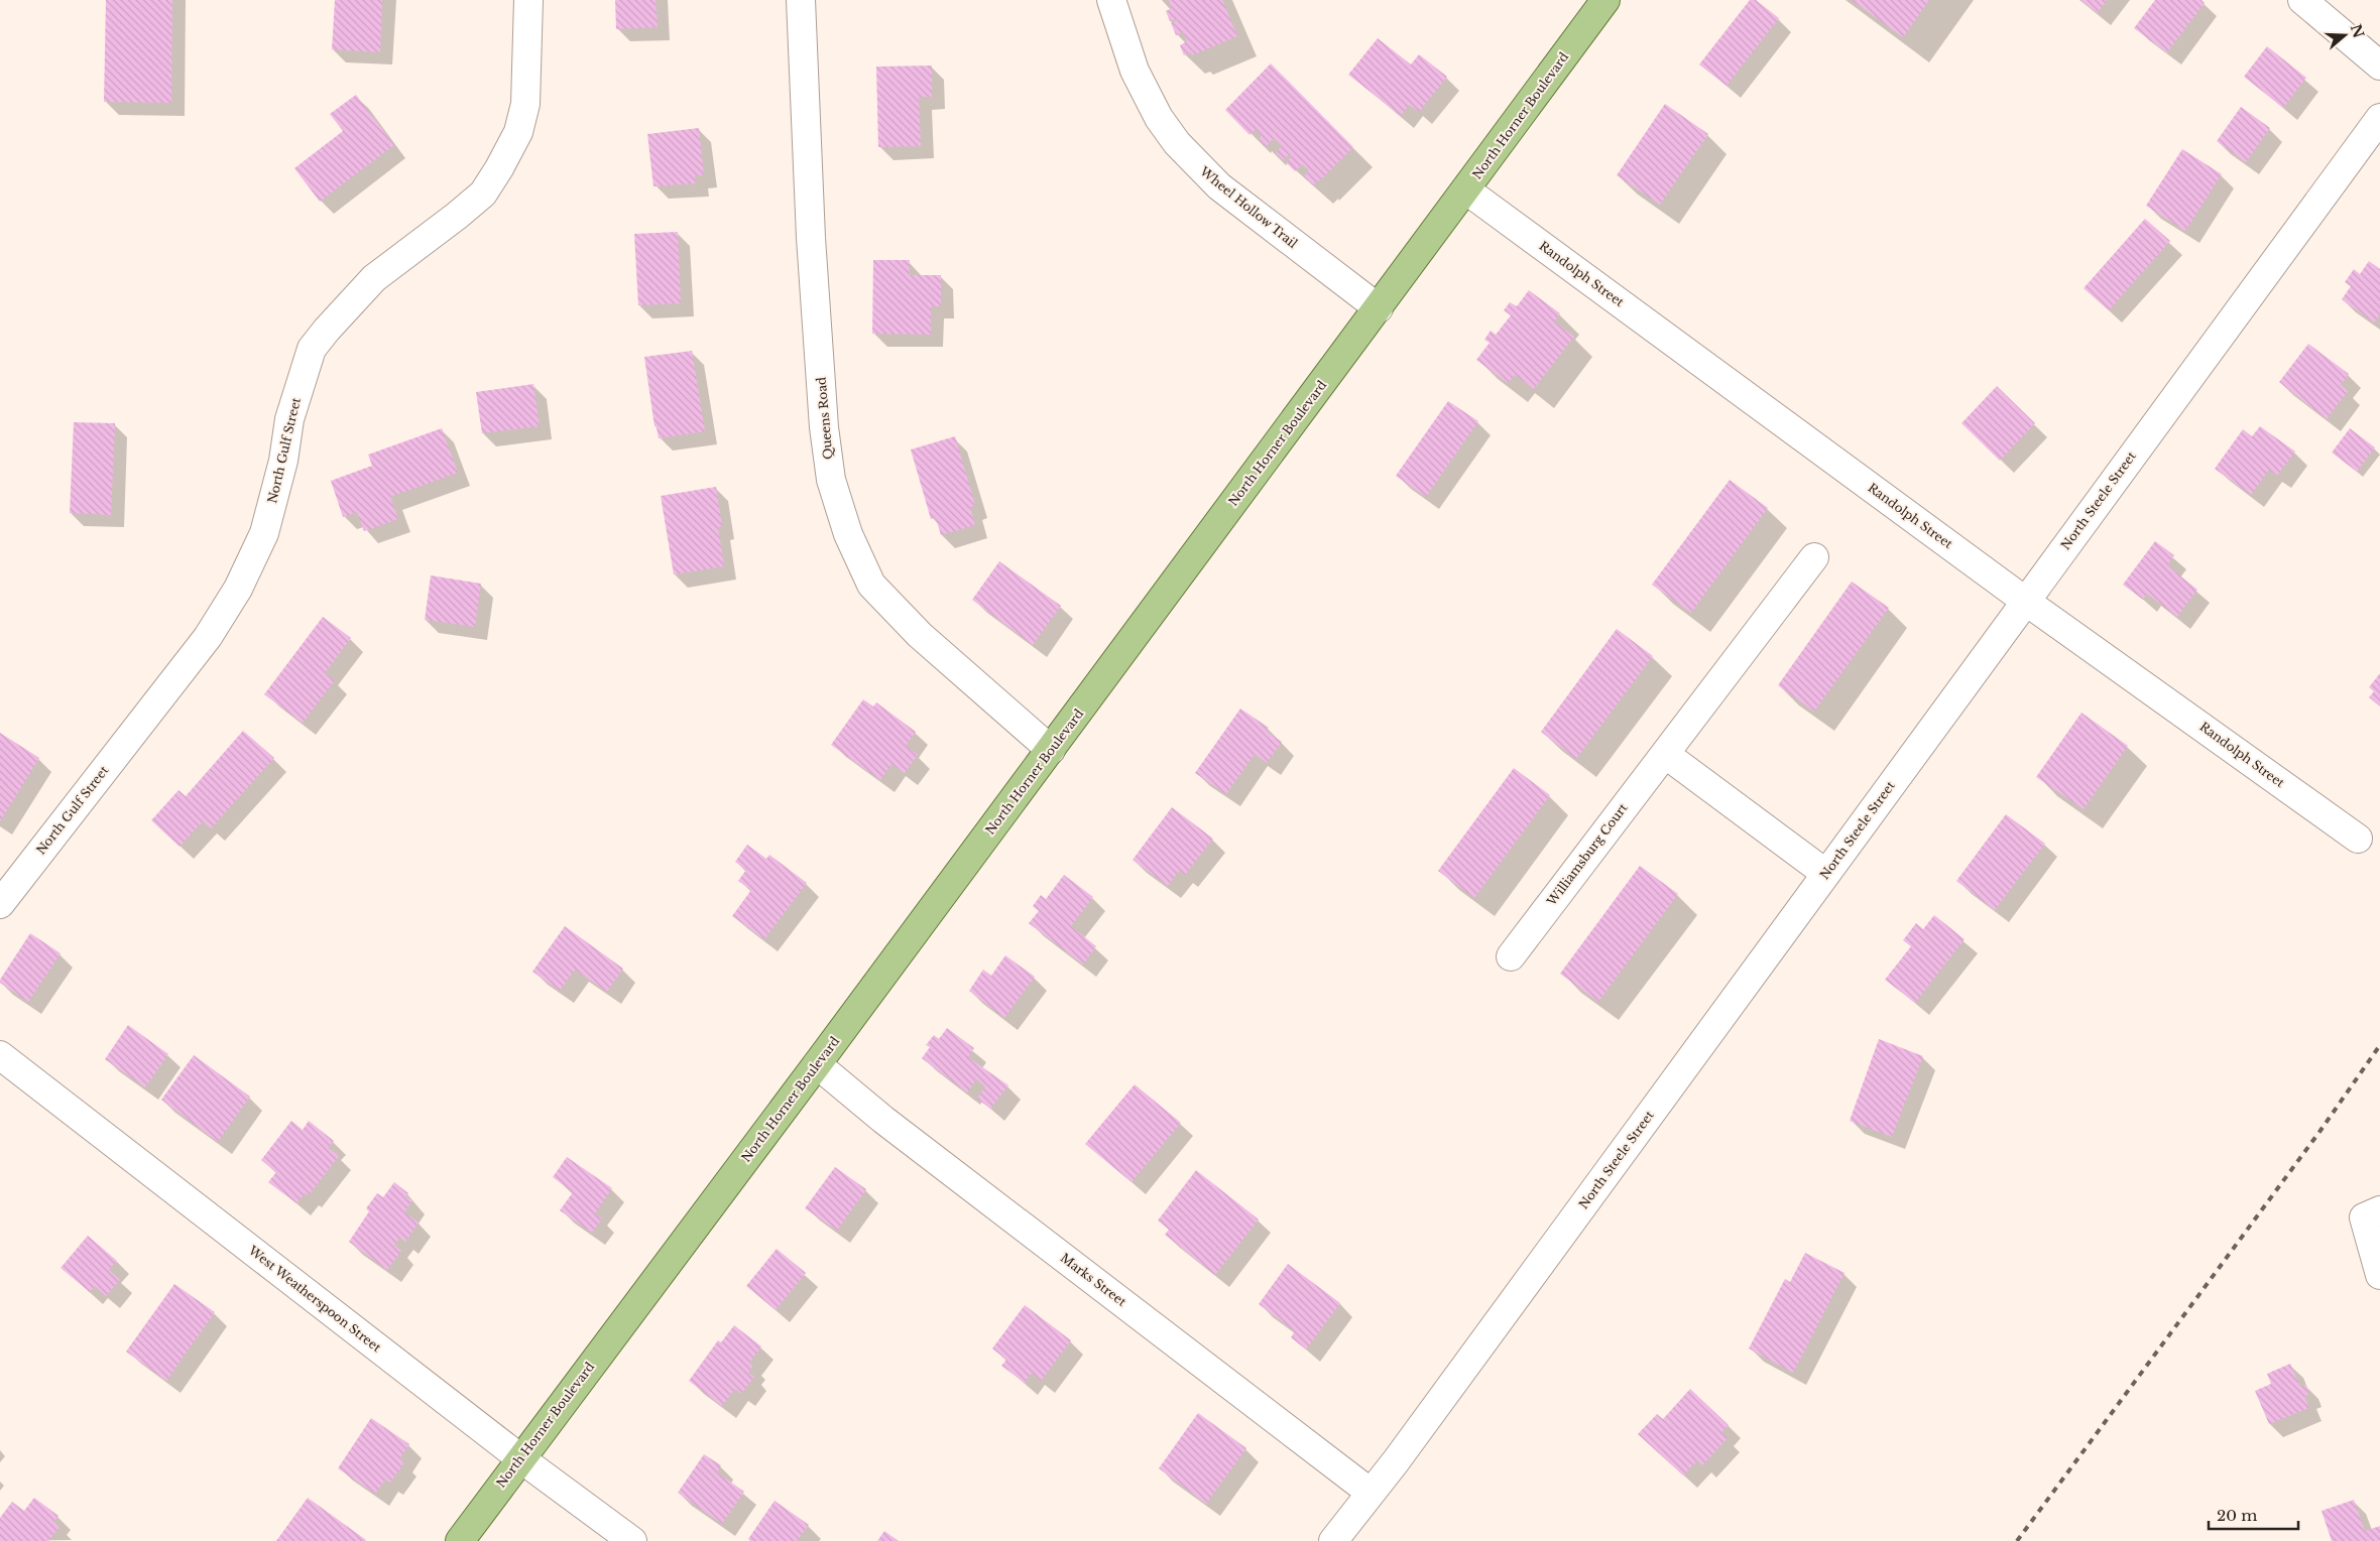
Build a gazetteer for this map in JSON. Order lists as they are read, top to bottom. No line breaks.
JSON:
{"streets":{"main road":["North Horner Boulevard"],"street":["Wheel Hollow Trail","Randolph Street","Queens Road","North Gulf Street","North Steele Street","Williamsburg Court","Marks Street","West Weatherspoon Street"]},"crossings":[["North Horner Boulevard","Wheel Hollow Trail"],["North Horner Boulevard","Randolph Street"],["North Horner Boulevard","Queens Road"],["North Horner Boulevard","Marks Street"],["North Horner Boulevard","West Weatherspoon Street"],["Randolph Street","North Steele Street"],["North Steele Street","Marks Street"]],"scale_bar":"20 m","north":"right"}
